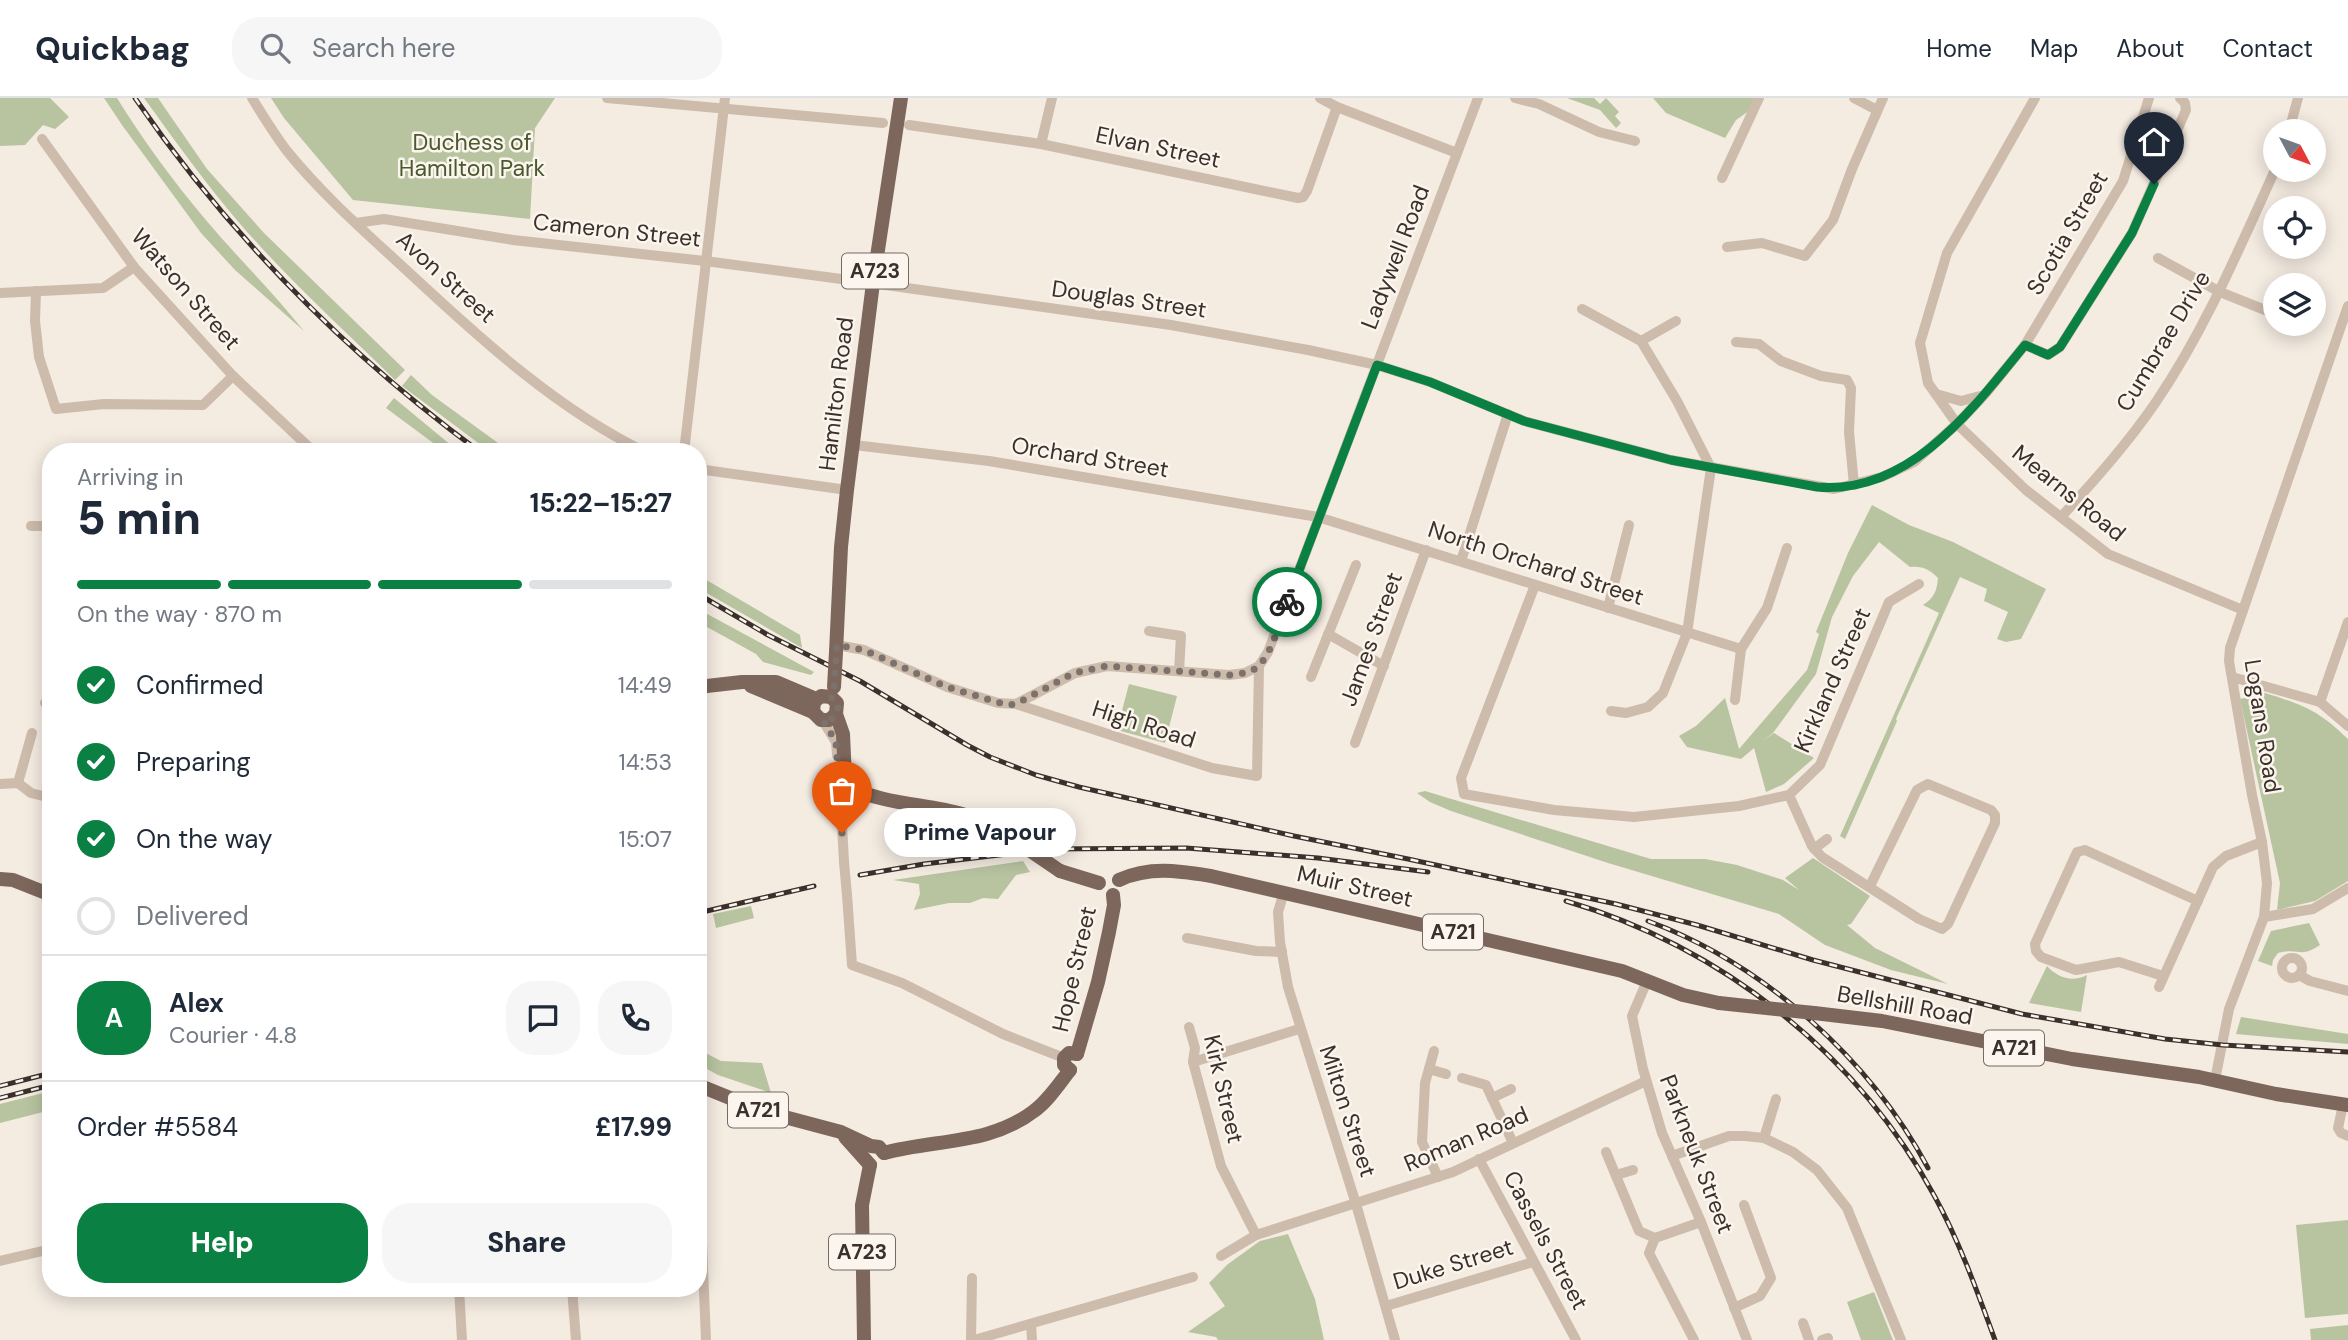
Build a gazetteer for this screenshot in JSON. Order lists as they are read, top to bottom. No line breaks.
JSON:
{"streets":{"main road":["A723","Hamilton Road","Muir Street","A721","Hope Street","Bellshill Road"],"street":["Elvan Street","Cameron Street","Scotia Street","Ladywell Road","Avon Street","Watson Street","Douglas Street","Cumbrae Drive","Orchard Street","Mearns Road","North Orchard Street","James Street","Kirkland Street","High Road","Logans Road","Kirk Street","Milton Street","Roman Road","Parkneuk Street","Cassels Street","Duke Street"]},"crossings":[["Cameron Street","Avon Street"],["Cameron Street","Douglas Street"],["Cameron Street","Hamilton Road"],["Scotia Street","Ladywell Road"],["Scotia Street","Douglas Street"],["Scotia Street","Mearns Road"],["Ladywell Road","Douglas Street"],["Ladywell Road","Orchard Street"],["Ladywell Road","North Orchard Street"],["Ladywell Road","High Road"],["A723","A721"],["A723","Hope Street"],["Douglas Street","Hamilton Road"],["Cumbrae Drive","Mearns Road"],["Hamilton Road","Orchard Street"],["Hamilton Road","High Road"],["Hamilton Road","A721"],["Orchard Street","North Orchard Street"],["Mearns Road","Logans Road"],["North Orchard Street","James Street"],["Logans Road","Bellshill Road"],["Muir Street","A721"],["Muir Street","Hope Street"],["Muir Street","Bellshill Road"],["Muir Street","Milton Street"],["A721","Hope Street"],["Bellshill Road","Parkneuk Street"],["Kirk Street","Roman Road"],["Milton Street","Roman Road"],["Milton Street","Duke Street"],["Roman Road","Parkneuk Street"],["Roman Road","Cassels Street"],["Cassels Street","Duke Street"]],"parks":["Duchess of Hamilton Park"],"places":["Prime Vapour"],"north":"bottom right","page":{"header":"Quickbag","search":"Search here","nav":["Home","Map","About","Contact"],"heading":["5 min","Arriving in","15:22–15:27"],"panel":["Alex","Courier · 4.8","Order #5584","£17.99"],"bar":"On the way · 870 m","list":[["Confirmed","14:49"],["Preparing","14:53"],["On the way","15:07"],"Delivered"],"bubble":"Prime Vapour","round":"A","buttons":["Help","Share"]}}
